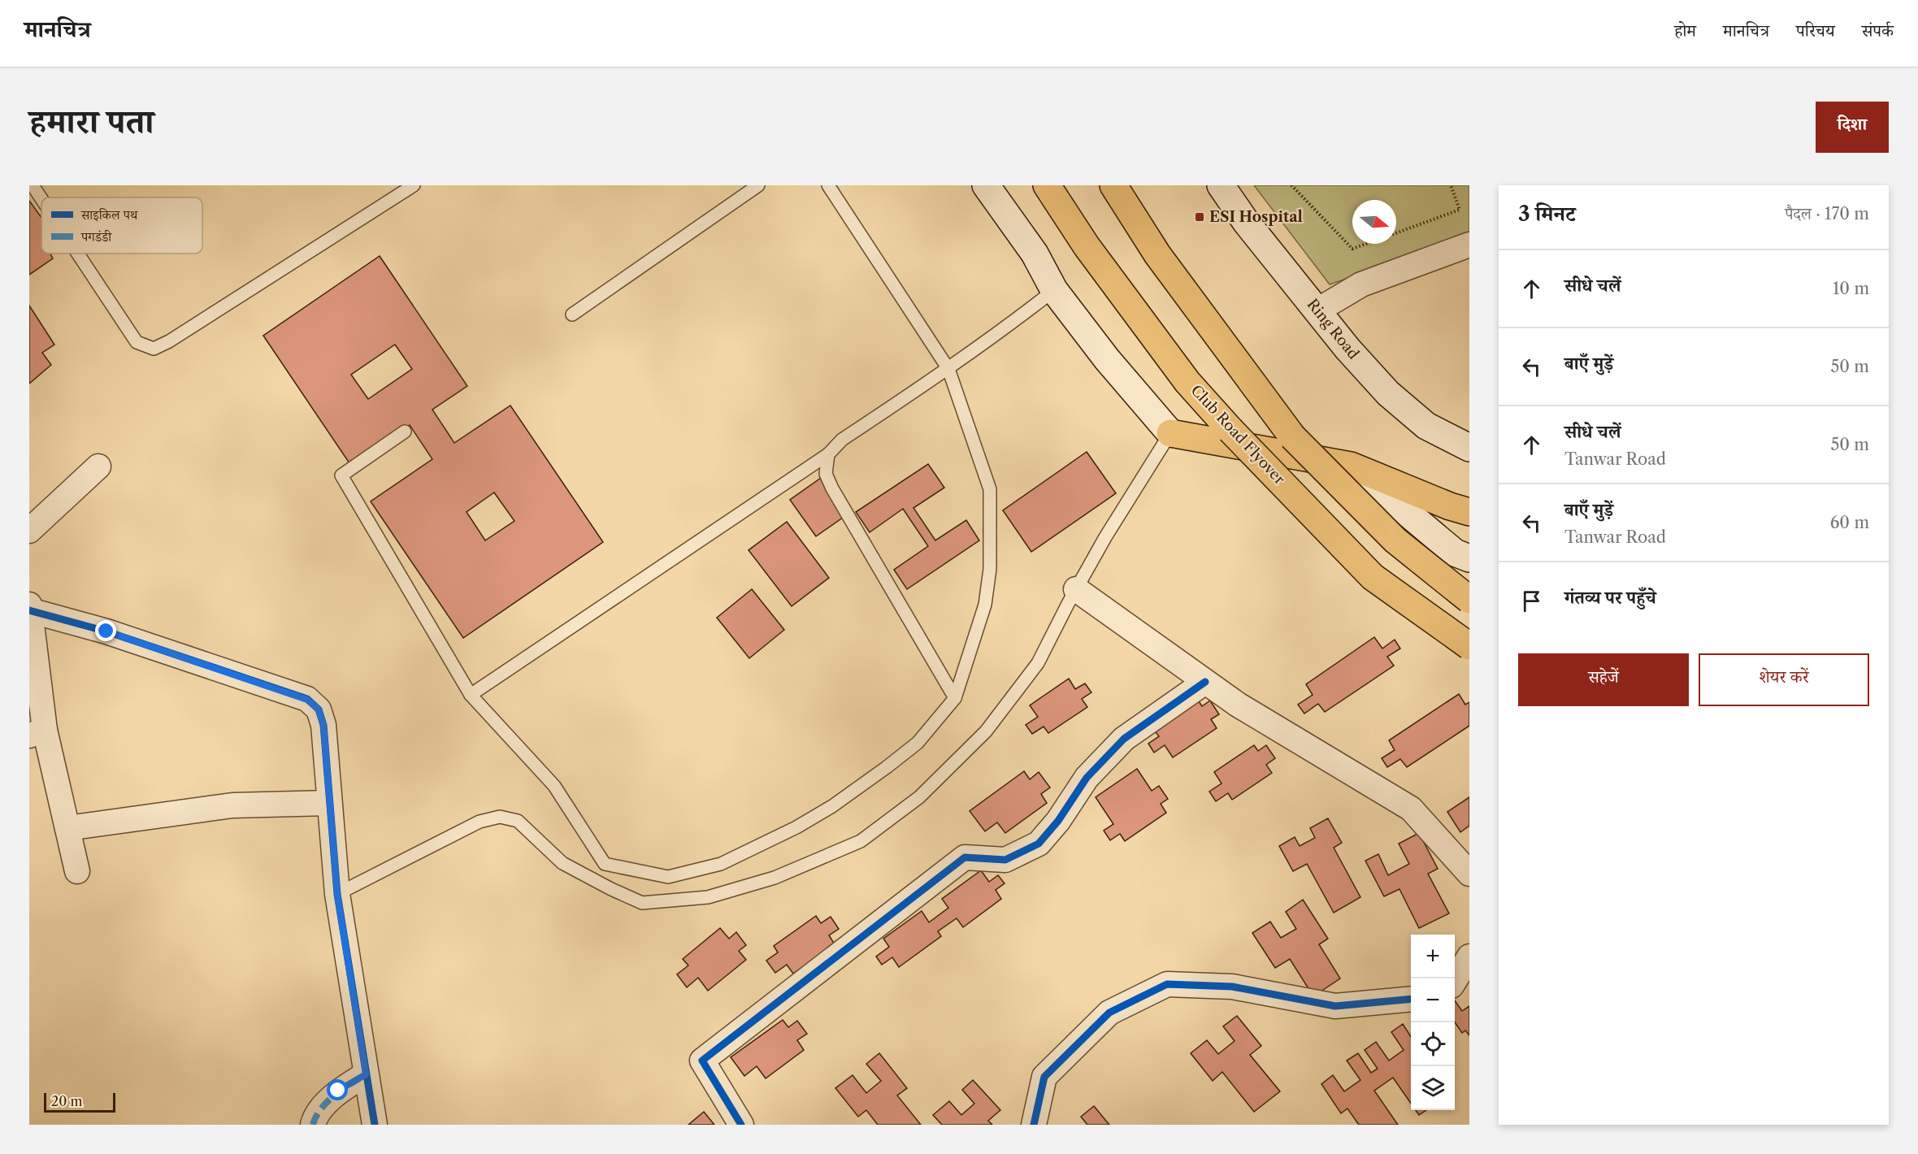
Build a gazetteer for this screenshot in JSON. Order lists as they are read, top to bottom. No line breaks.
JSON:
{"streets":{"main road":["Ring Road","Club Road Flyover"]},"places":{"transit":["ESI Hospital"]},"legend":["साइकिल पथ","पगडंडी"],"scale_bar":"20 m","north":"right","page":{"header":"मानचित्र","nav":["होम","मानचित्र","परिचय","संपर्क"],"title":"हमारा पता","buttons":["दिशा",["सहेजें","शेयर करें"]],"heading":["3 मिनट","पैदल · 170 m"],"list":[["सीधे चलें","10 m"],["बाएँ मुड़ें","50 m"],["सीधे चलें","Tanwar Road","50 m"],["बाएँ मुड़ें","Tanwar Road","60 m"],"गंतव्य पर पहुँचे"],"map_buttons":["+","−"],"scale":"20 m"}}
